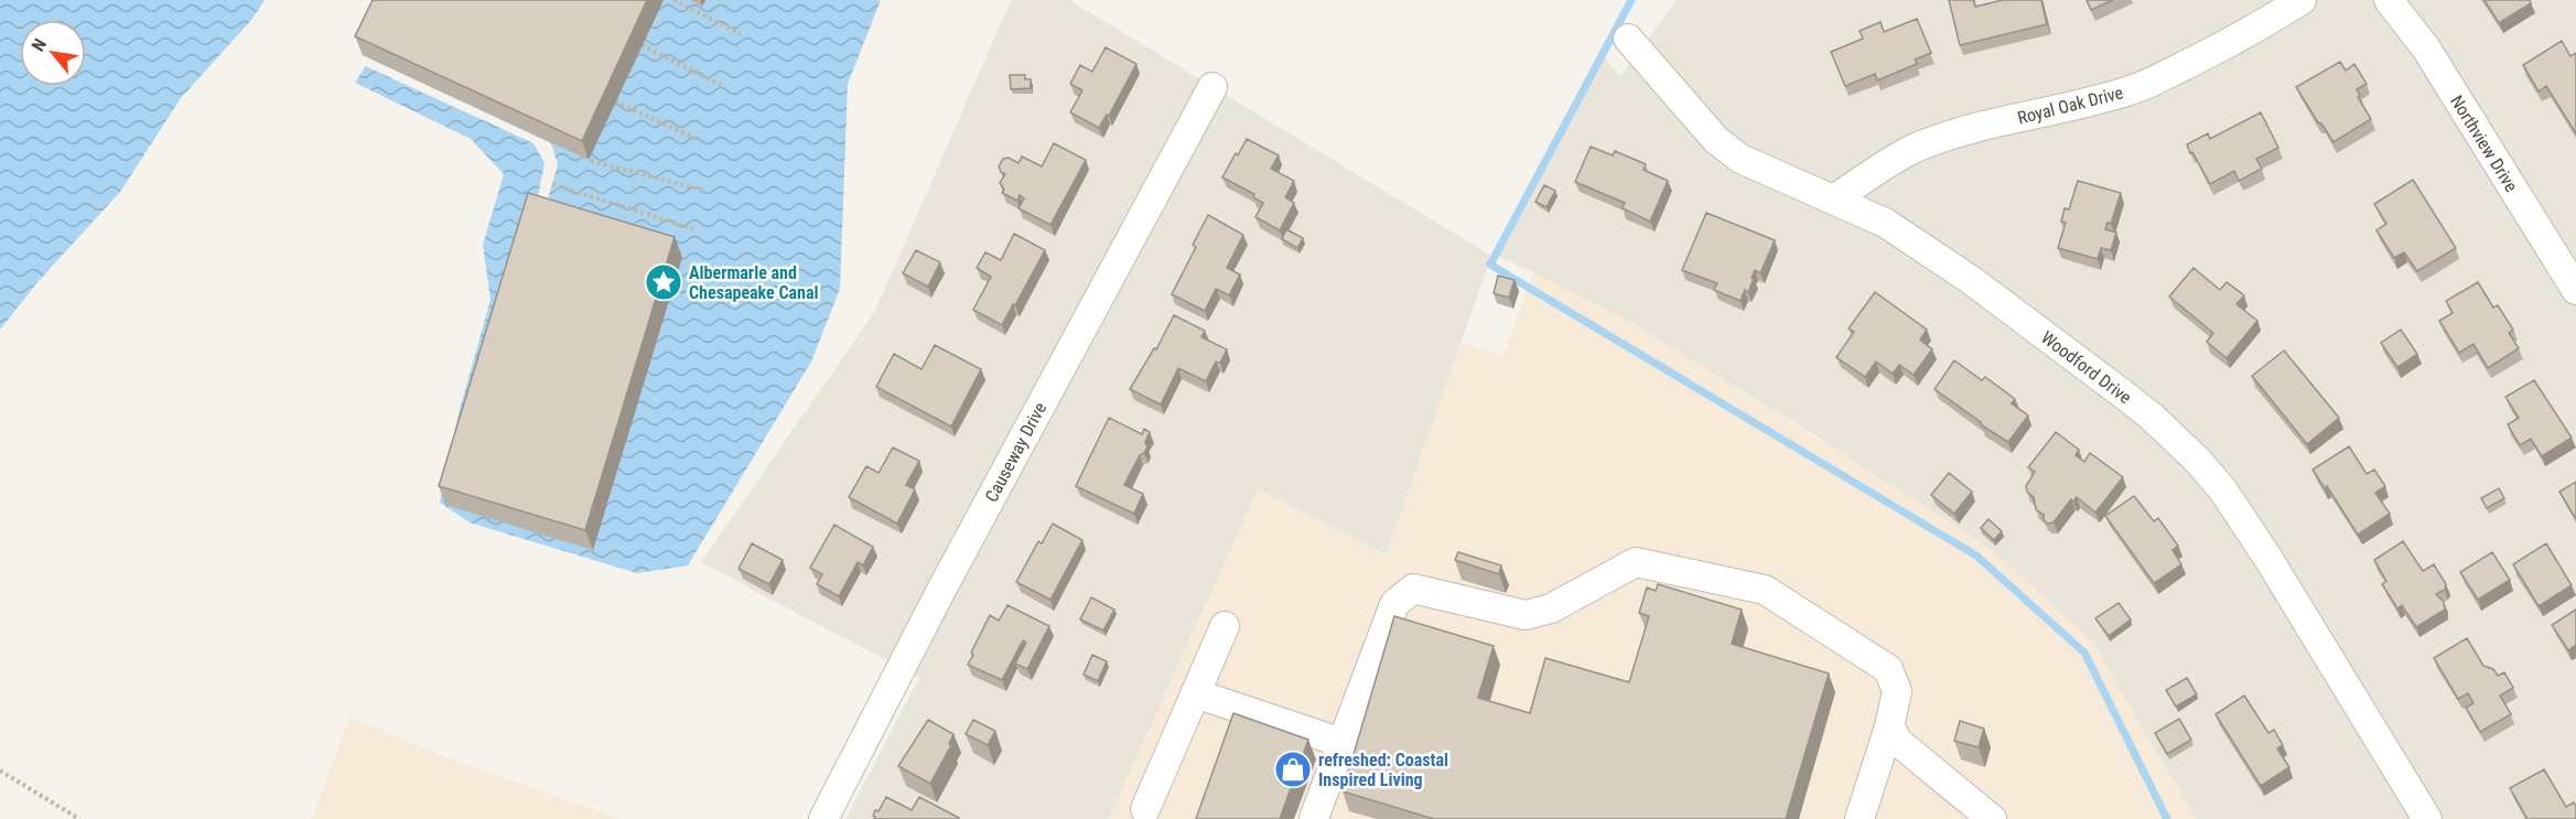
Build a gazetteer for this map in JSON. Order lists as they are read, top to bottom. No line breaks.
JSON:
{"streets":{"street":["Royal Oak Drive","Northview Drive","Woodford Drive","Causeway Drive"]},"crossings":[["Royal Oak Drive","Woodford Drive"]],"places":{"place":["Albermarle and Chesapeake Canal"],"shop":["refreshed: Coastal Inspired Living"]},"north":"top left"}
